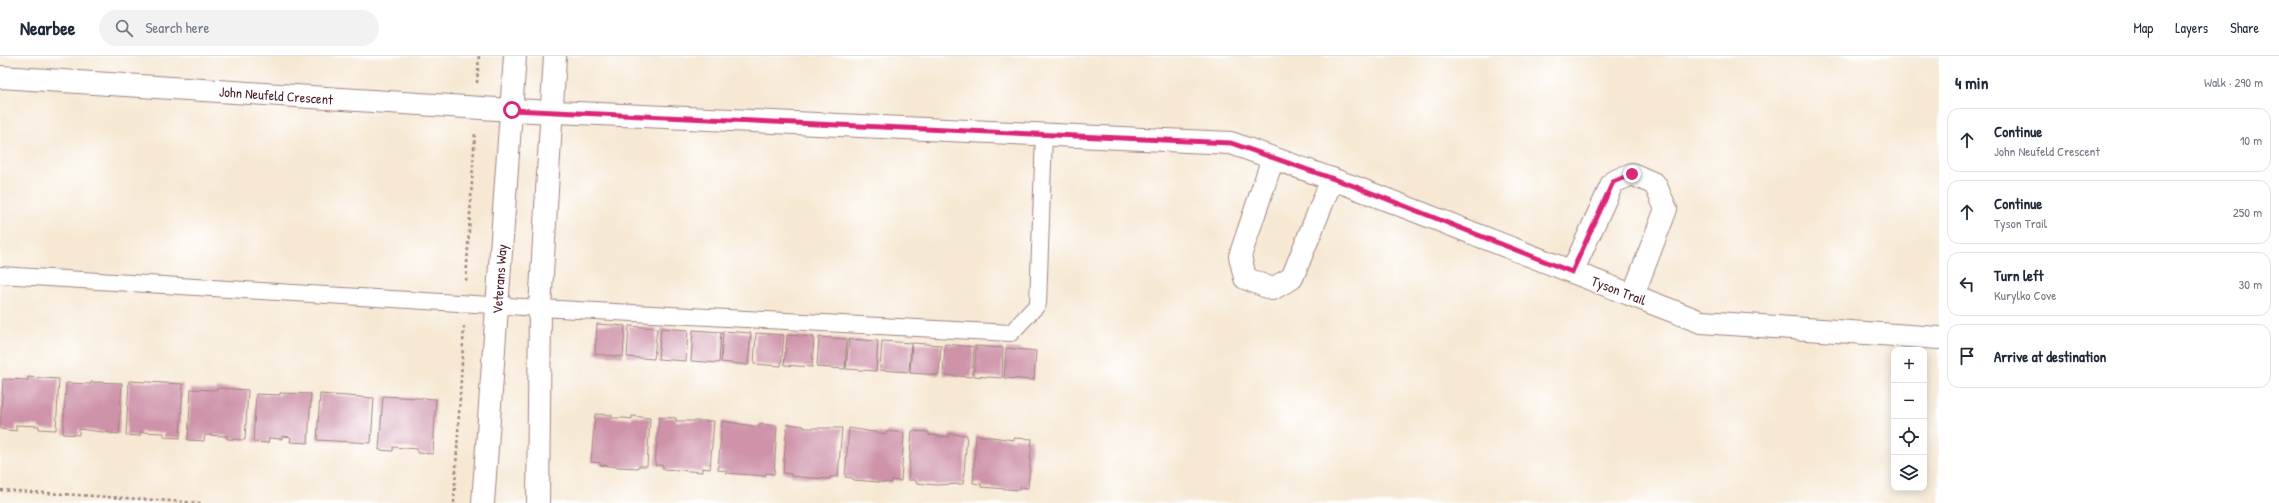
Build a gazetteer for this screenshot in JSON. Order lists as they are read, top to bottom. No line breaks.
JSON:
{"streets":{"street":["John Neufeld Crescent","Veterans Way","Tyson Trail"]},"crossings":[["John Neufeld Crescent","Veterans Way"],["John Neufeld Crescent","Tyson Trail"]],"page":{"header":"Nearbee","search":"Search here","nav":["Map","Layers","Share"],"heading":["4 min","Walk · 290 m"],"list":[["Continue","John Neufeld Crescent","10 m"],["Continue","Tyson Trail","250 m"],["Turn left","Kurylko Cove","30 m"],"Arrive at destination"],"map_buttons":["+","−"]}}
